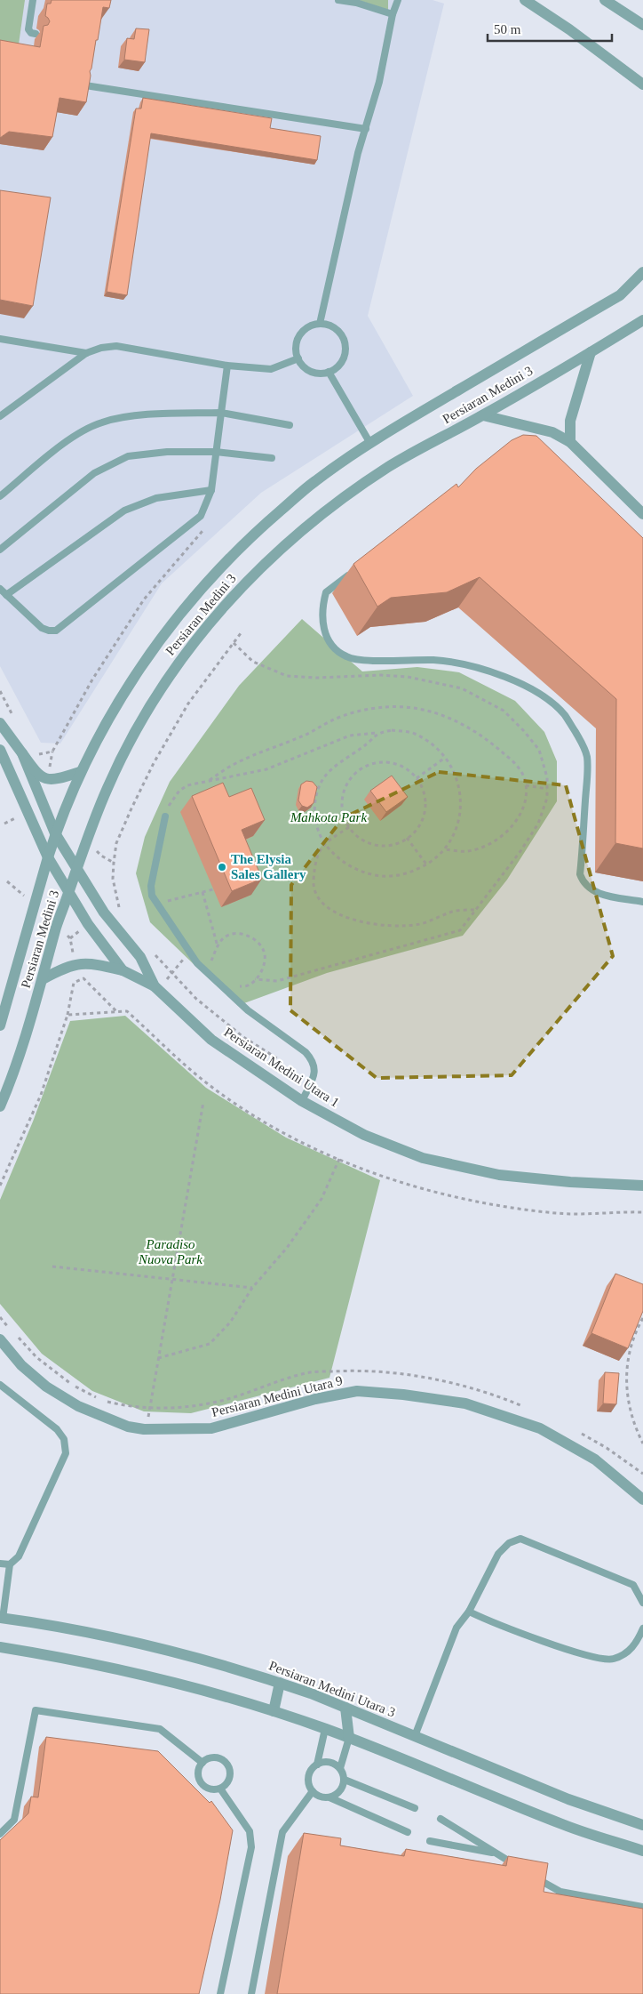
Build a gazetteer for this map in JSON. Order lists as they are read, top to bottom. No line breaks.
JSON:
{"streets":{"street":["Persiaran Medini 3","Persiaran Medini Utara 1","Persiaran Medini Utara 9","Persiaran Medini Utara 3"]},"crossings":[["Persiaran Medini 3","Persiaran Medini Utara 1"]],"parks":["Mahkota Park","Paradiso Nuova Park"],"places":["The Elysia Sales Gallery"],"scale_bar":"50 m"}
